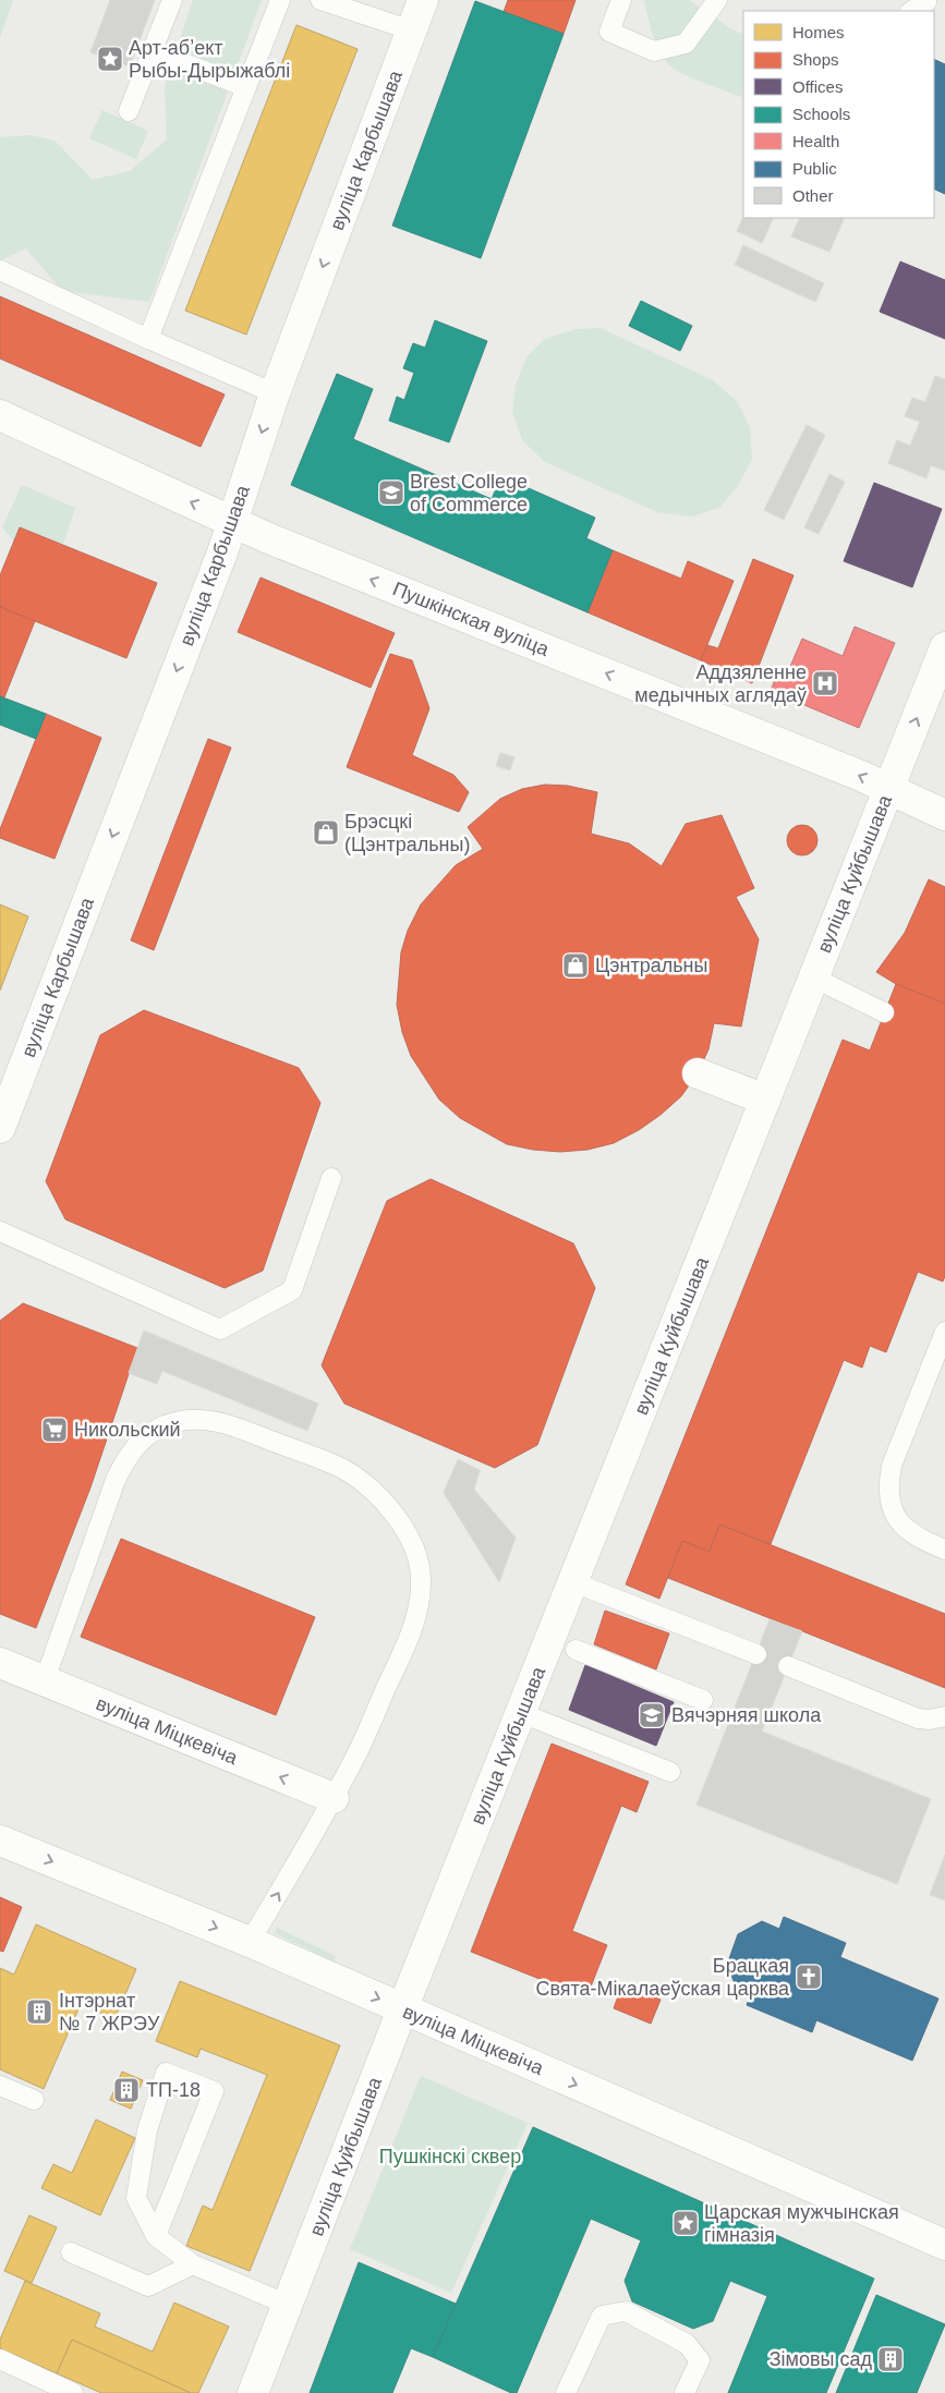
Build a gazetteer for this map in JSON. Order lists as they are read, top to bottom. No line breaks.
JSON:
{"streets":{"street":["вуліца Карбышава","Пушкінская вуліца","вуліца Куйбышава","вуліца Міцкевіча"]},"crossings":[["вуліца Карбышава","Пушкінская вуліца"],["Пушкінская вуліца","вуліца Куйбышава"],["вуліца Куйбышава","вуліца Міцкевіча"]],"one_way":["вуліца Карбышава","Пушкінская вуліца"],"parks":["Пушкінскі сквер"],"places":{"place":["Арт-абʼект Рыбы-Дырыжаблі","Царская мужчынская гімназія"],"school or university":["Brest College of Commerce","Вячэрняя школа"],"hospital":["Аддзяленне медычных аглядаў"],"shop":["Брэсцкі (Цэнтральны)","Цэнтральны"],"supermarket":["Никольский"],"church":["Брацкая Свята-Мікалаеўская царква"],"building":["Інтэрнат № 7 ЖРЭУ","ТП-18","Зімовы сад"]},"legend":["Homes","Shops","Offices","Schools","Health","Public","Other"]}
